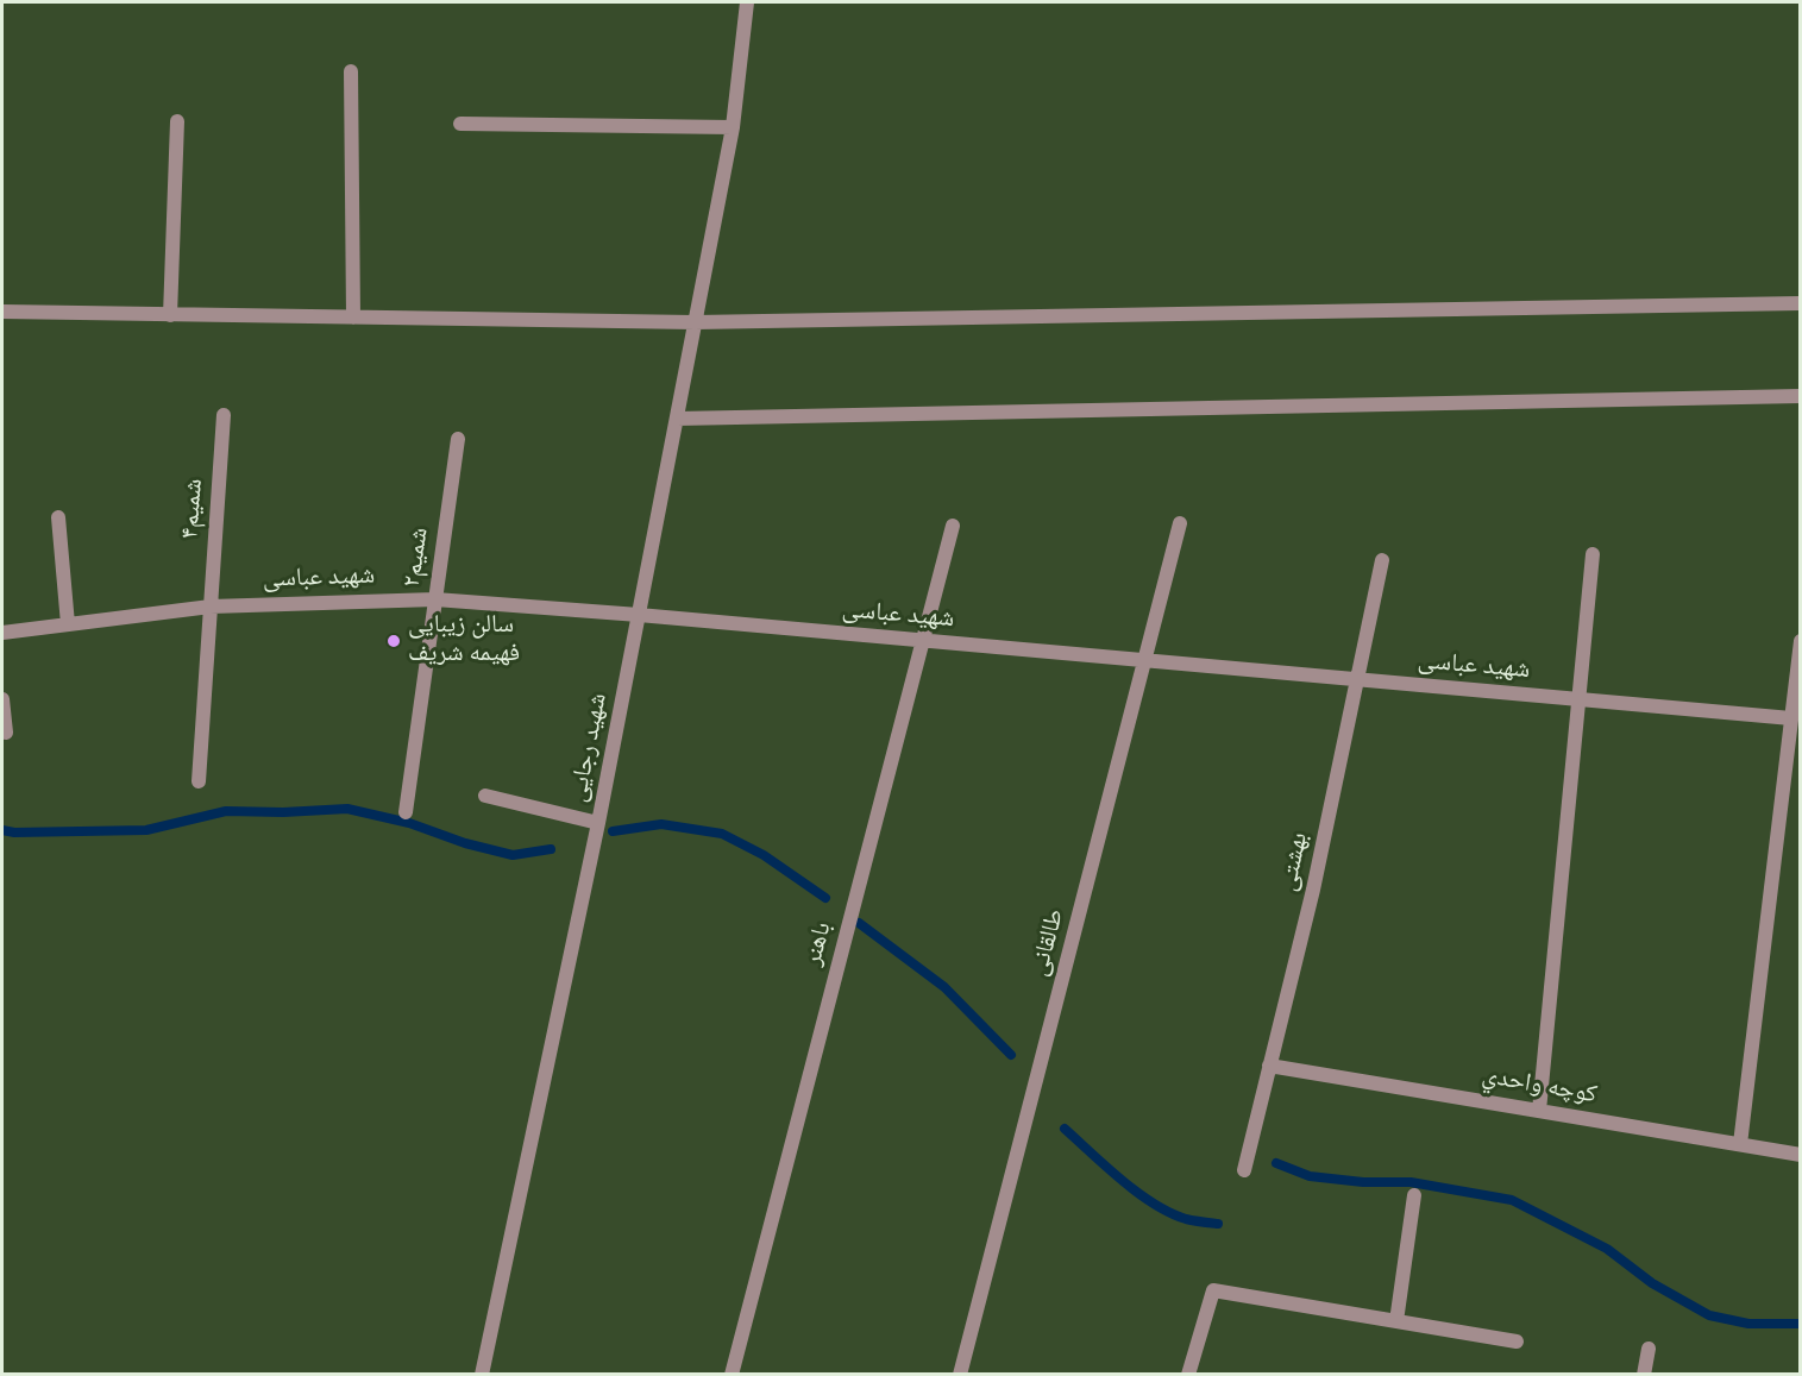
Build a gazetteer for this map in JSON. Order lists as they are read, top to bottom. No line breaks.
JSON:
{"streets":{"street":["شمیم۴","شمیم۲","شهید عباسی","شهید رجایی","بهشتی","طالقانی","باهنر","كوچه واحدي"]},"crossings":[["شمیم۴","شهید عباسی"],["شمیم۲","شهید عباسی"],["شهید عباسی","شهید رجایی"],["شهید عباسی","بهشتی"],["شهید عباسی","طالقانی"],["شهید عباسی","باهنر"],["بهشتی","كوچه واحدي"]],"places":["سالن زیبایی فهیمه شریف"]}
